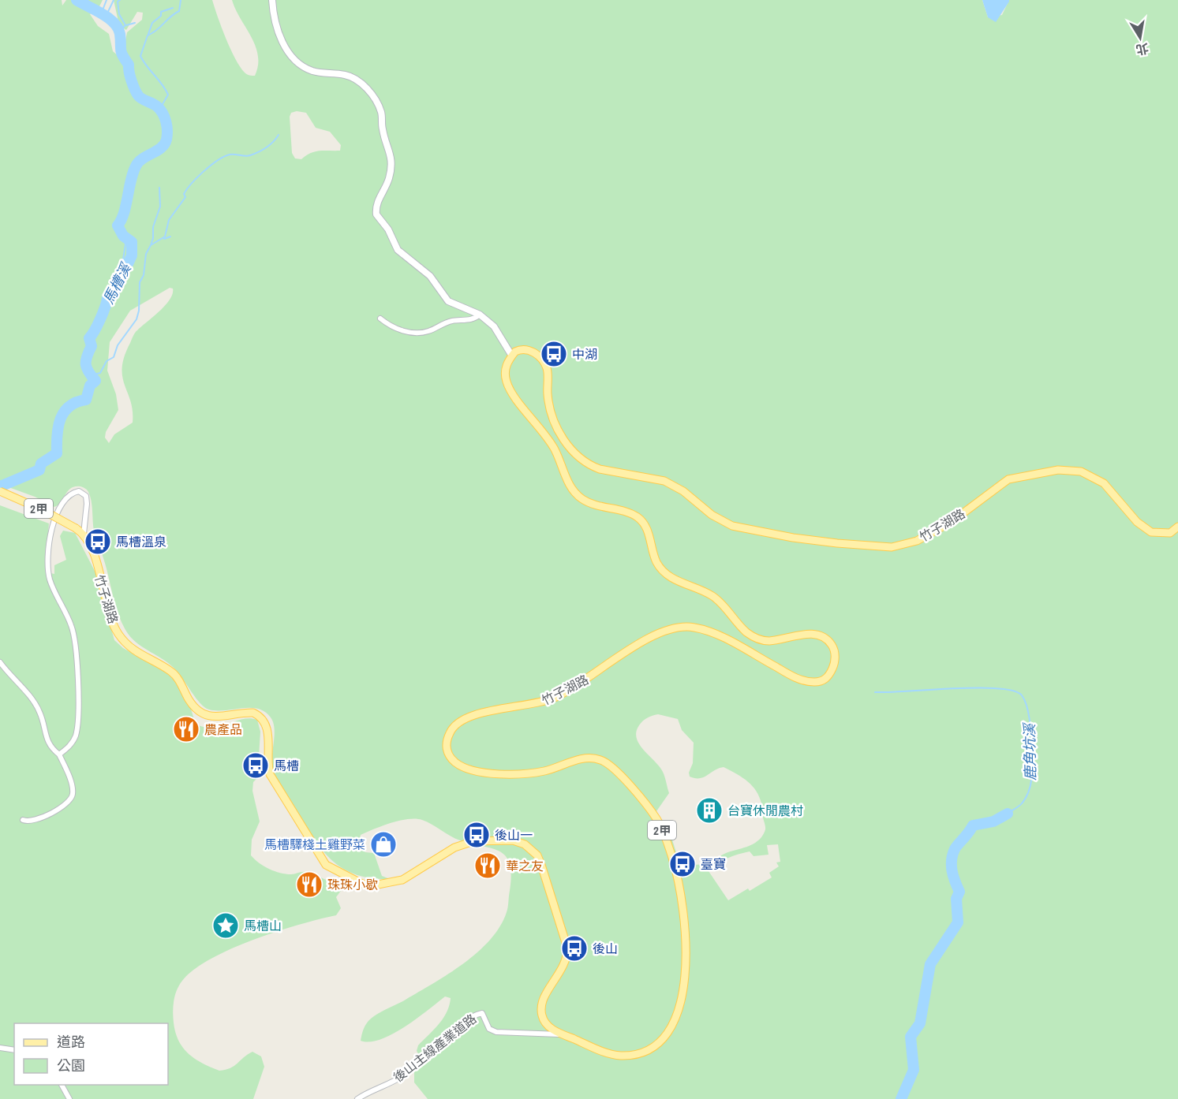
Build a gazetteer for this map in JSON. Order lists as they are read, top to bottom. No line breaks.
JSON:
{"streets":{"main road":["2甲","竹子湖路"],"street":["後山主線產業道路"]},"crossings":[["2甲","竹子湖路"],["竹子湖路","後山主線產業道路"]],"water":["馬槽溪","鹿角坑溪"],"places":{"bus stop":["中湖","馬槽溫泉","馬槽","後山一","臺寶","後山"],"restaurant":["農產品","華之友","珠珠小歇"],"building":["台寶休閒農村"],"shop":["馬槽驛棧土雞野菜"],"place":["馬槽山"]},"legend":["道路","公園"],"north":"bottom"}
